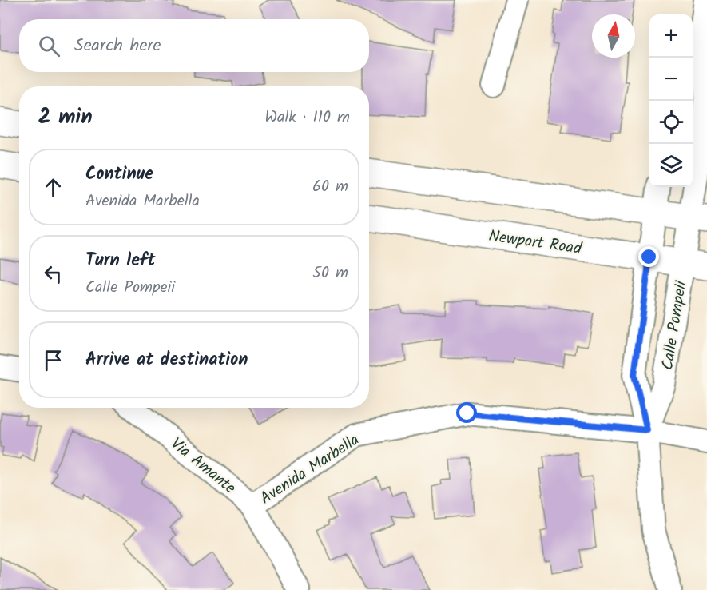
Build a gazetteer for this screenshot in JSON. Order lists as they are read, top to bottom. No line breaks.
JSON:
{"streets":{"main road":["Newport Road"],"street":["Calle Pompeii","Via Amante","Avenida Marbella"]},"crossings":[["Newport Road","Calle Pompeii"],["Calle Pompeii","Avenida Marbella"],["Via Amante","Avenida Marbella"]],"north":"top","page":{"map_buttons":["+","−"],"search":"Search here","heading":["2 min","Walk · 110 m"],"list":[["Continue","Avenida Marbella","60 m"],["Turn left","Calle Pompeii","50 m"],"Arrive at destination"]}}
